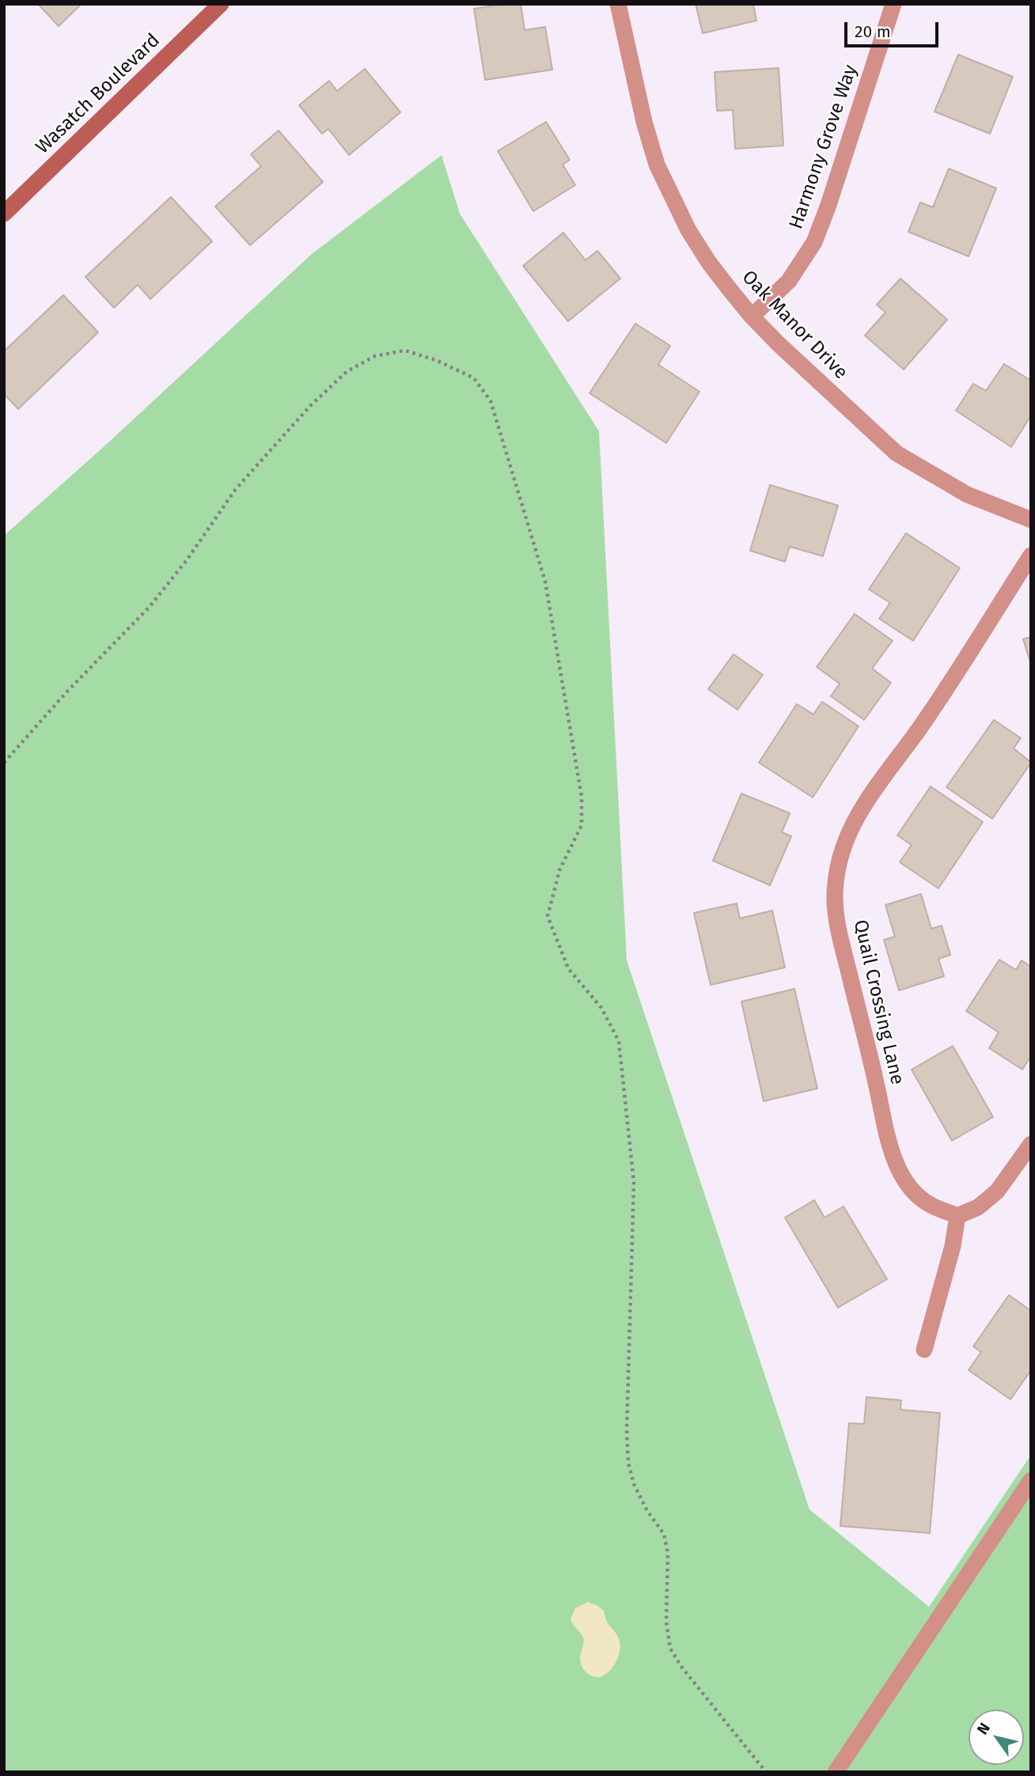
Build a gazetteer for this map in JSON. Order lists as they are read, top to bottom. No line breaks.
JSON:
{"streets":{"main road":["Wasatch Boulevard"],"street":["Harmony Grove Way","Oak Manor Drive","Quail Crossing Lane"]},"crossings":[["Harmony Grove Way","Oak Manor Drive"]],"scale_bar":"20 m","north":"top left"}
